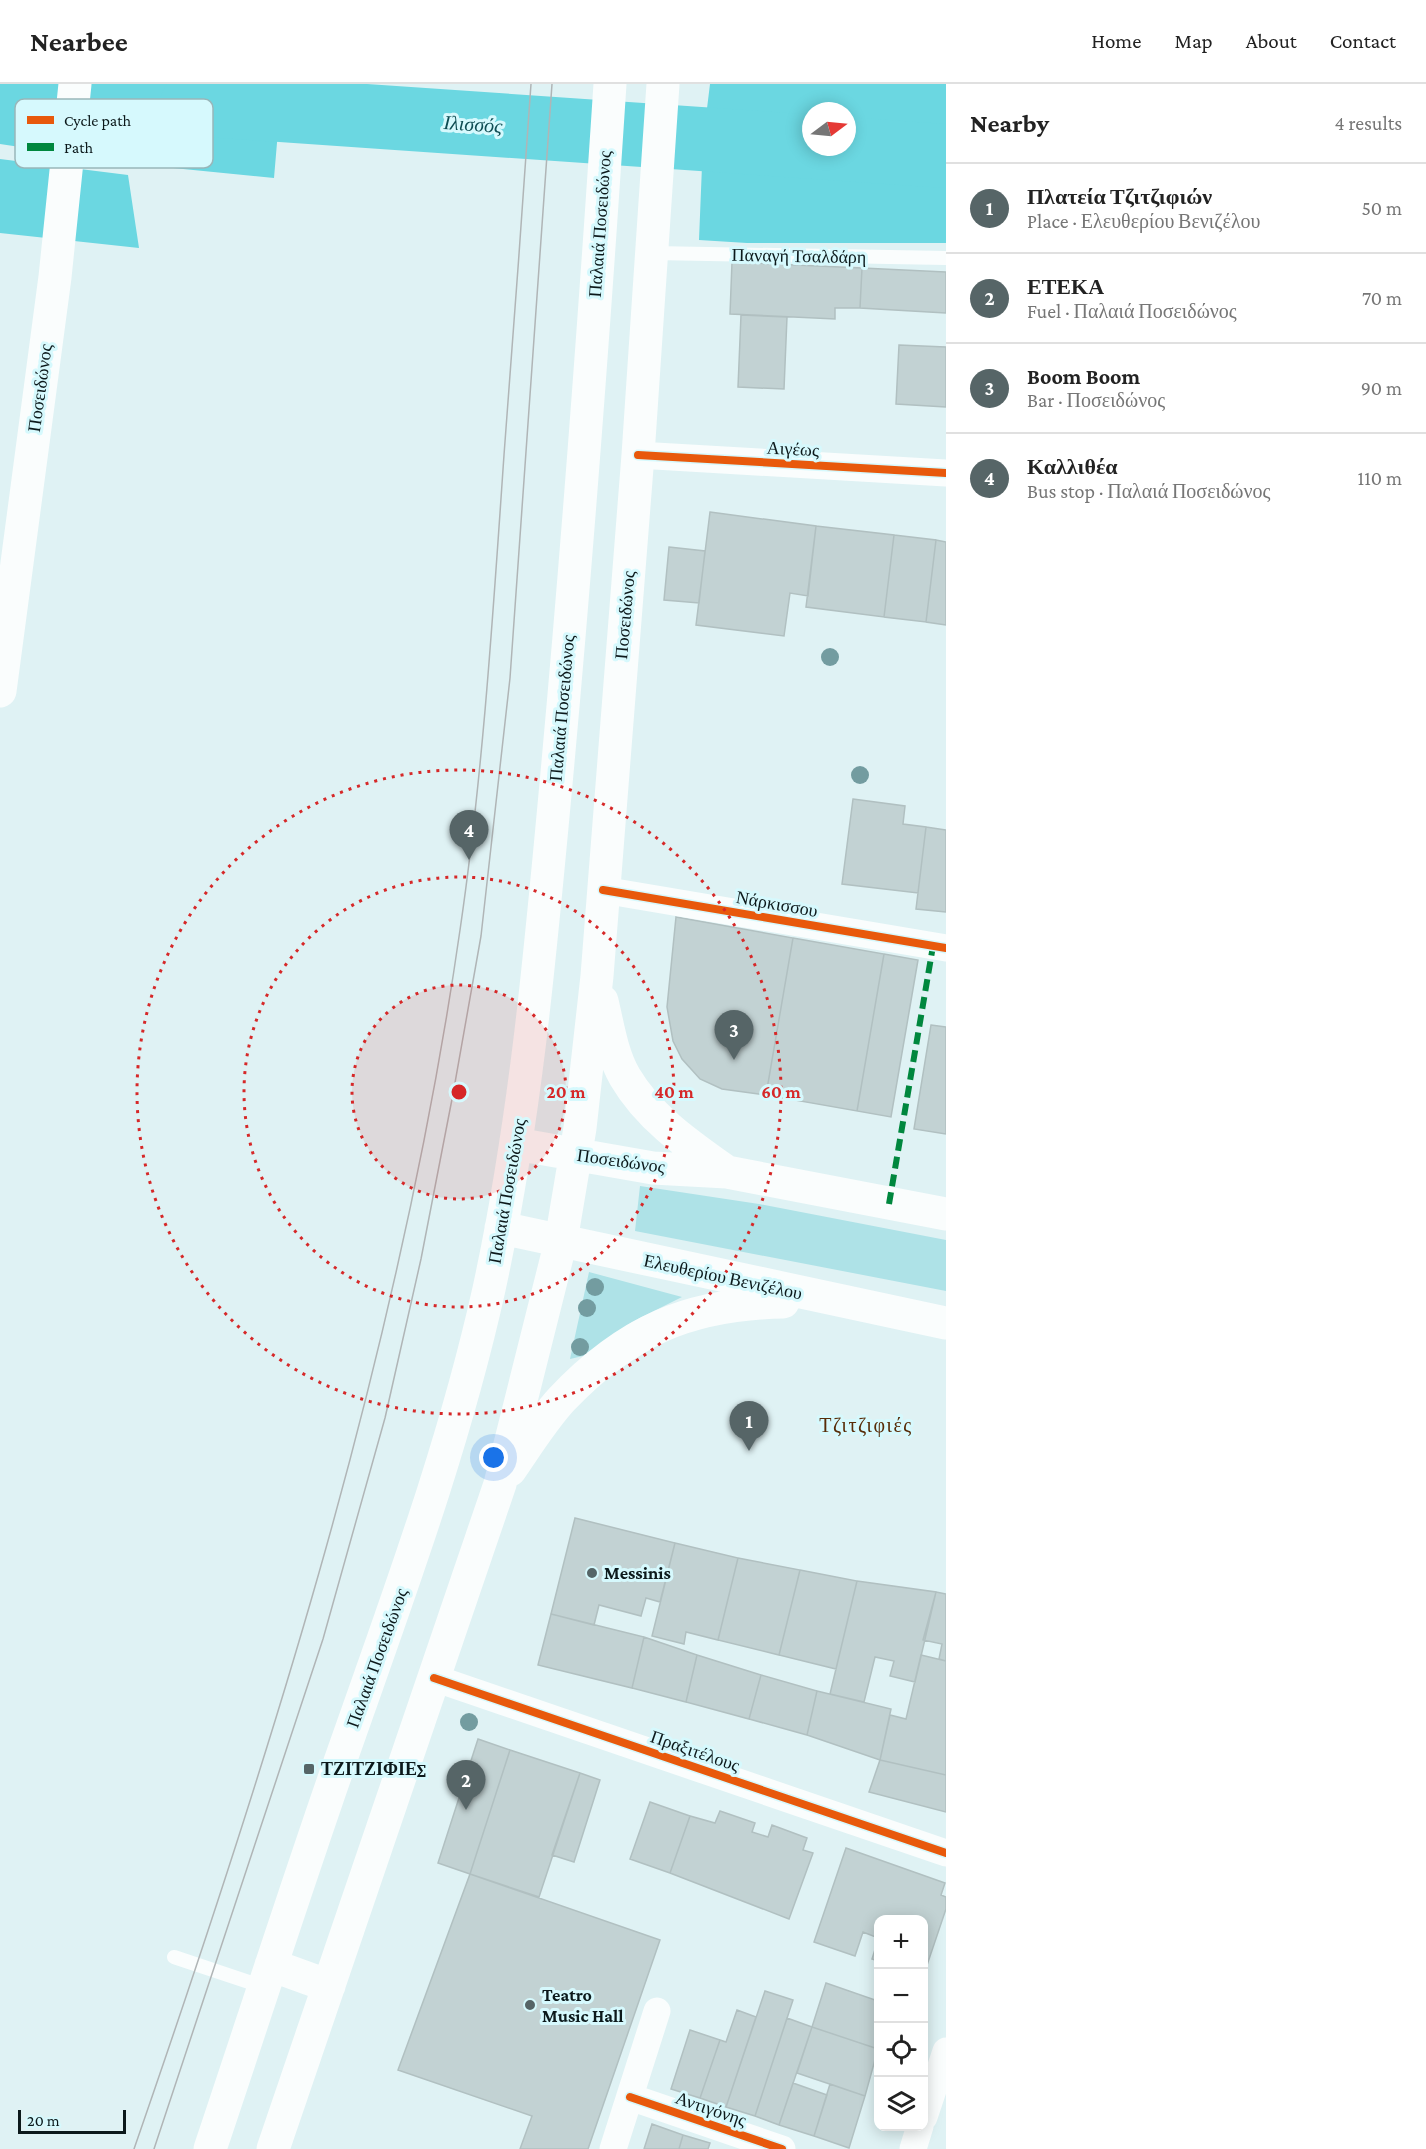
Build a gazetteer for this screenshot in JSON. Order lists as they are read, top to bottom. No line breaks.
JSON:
{"streets":{"main road":["Παλαιά Ποσειδώνος","Ποσειδώνος","Ελευθερίου Βενιζέλου"],"street":["Αιγέως","Νάρκισσου","Πραξιτέλους","Αντιγόνης"],"lane":["Παναγή Τσαλδάρη"]},"crossings":[["Παλαιά Ποσειδώνος","Ποσειδώνος"],["Παλαιά Ποσειδώνος","Ελευθερίου Βενιζέλου"],["Παναγή Τσαλδάρη","Ποσειδώνος"],["Ποσειδώνος","Αιγέως"],["Ποσειδώνος","Νάρκισσου"]],"districts":["Τζιτζιφιές"],"water":["Ιλισσός"],"places":{"other":["Messinis","Teatro Music Hall"],"transit":["ΤΖΙΤΖΙΦΙΕΣ"]},"legend":["Cycle path","Path"],"scale_bar":"20 m","north":"right","page":{"header":"Nearbee","nav":["Home","Map","About","Contact"],"heading":["Nearby","4 results"],"list":[{"mark":"1","name":"Πλατεία Τζιτζιφιών","note":"Place · Ελευθερίου Βενιζέλου","value":"50 m"},{"mark":"2","name":"ΕΤΕΚΑ","note":"Fuel · Παλαιά Ποσειδώνος","value":"70 m"},{"mark":"3","name":"Boom Boom","note":"Bar · Ποσειδώνος","value":"90 m"},{"mark":"4","name":"Καλλιθέα","note":"Bus stop · Παλαιά Ποσειδώνος","value":"110 m"}],"pins":["4","3","1","2"],"map_buttons":["+","−"],"scale":"20 m"},"rings":["20 m","40 m","60 m"]}
